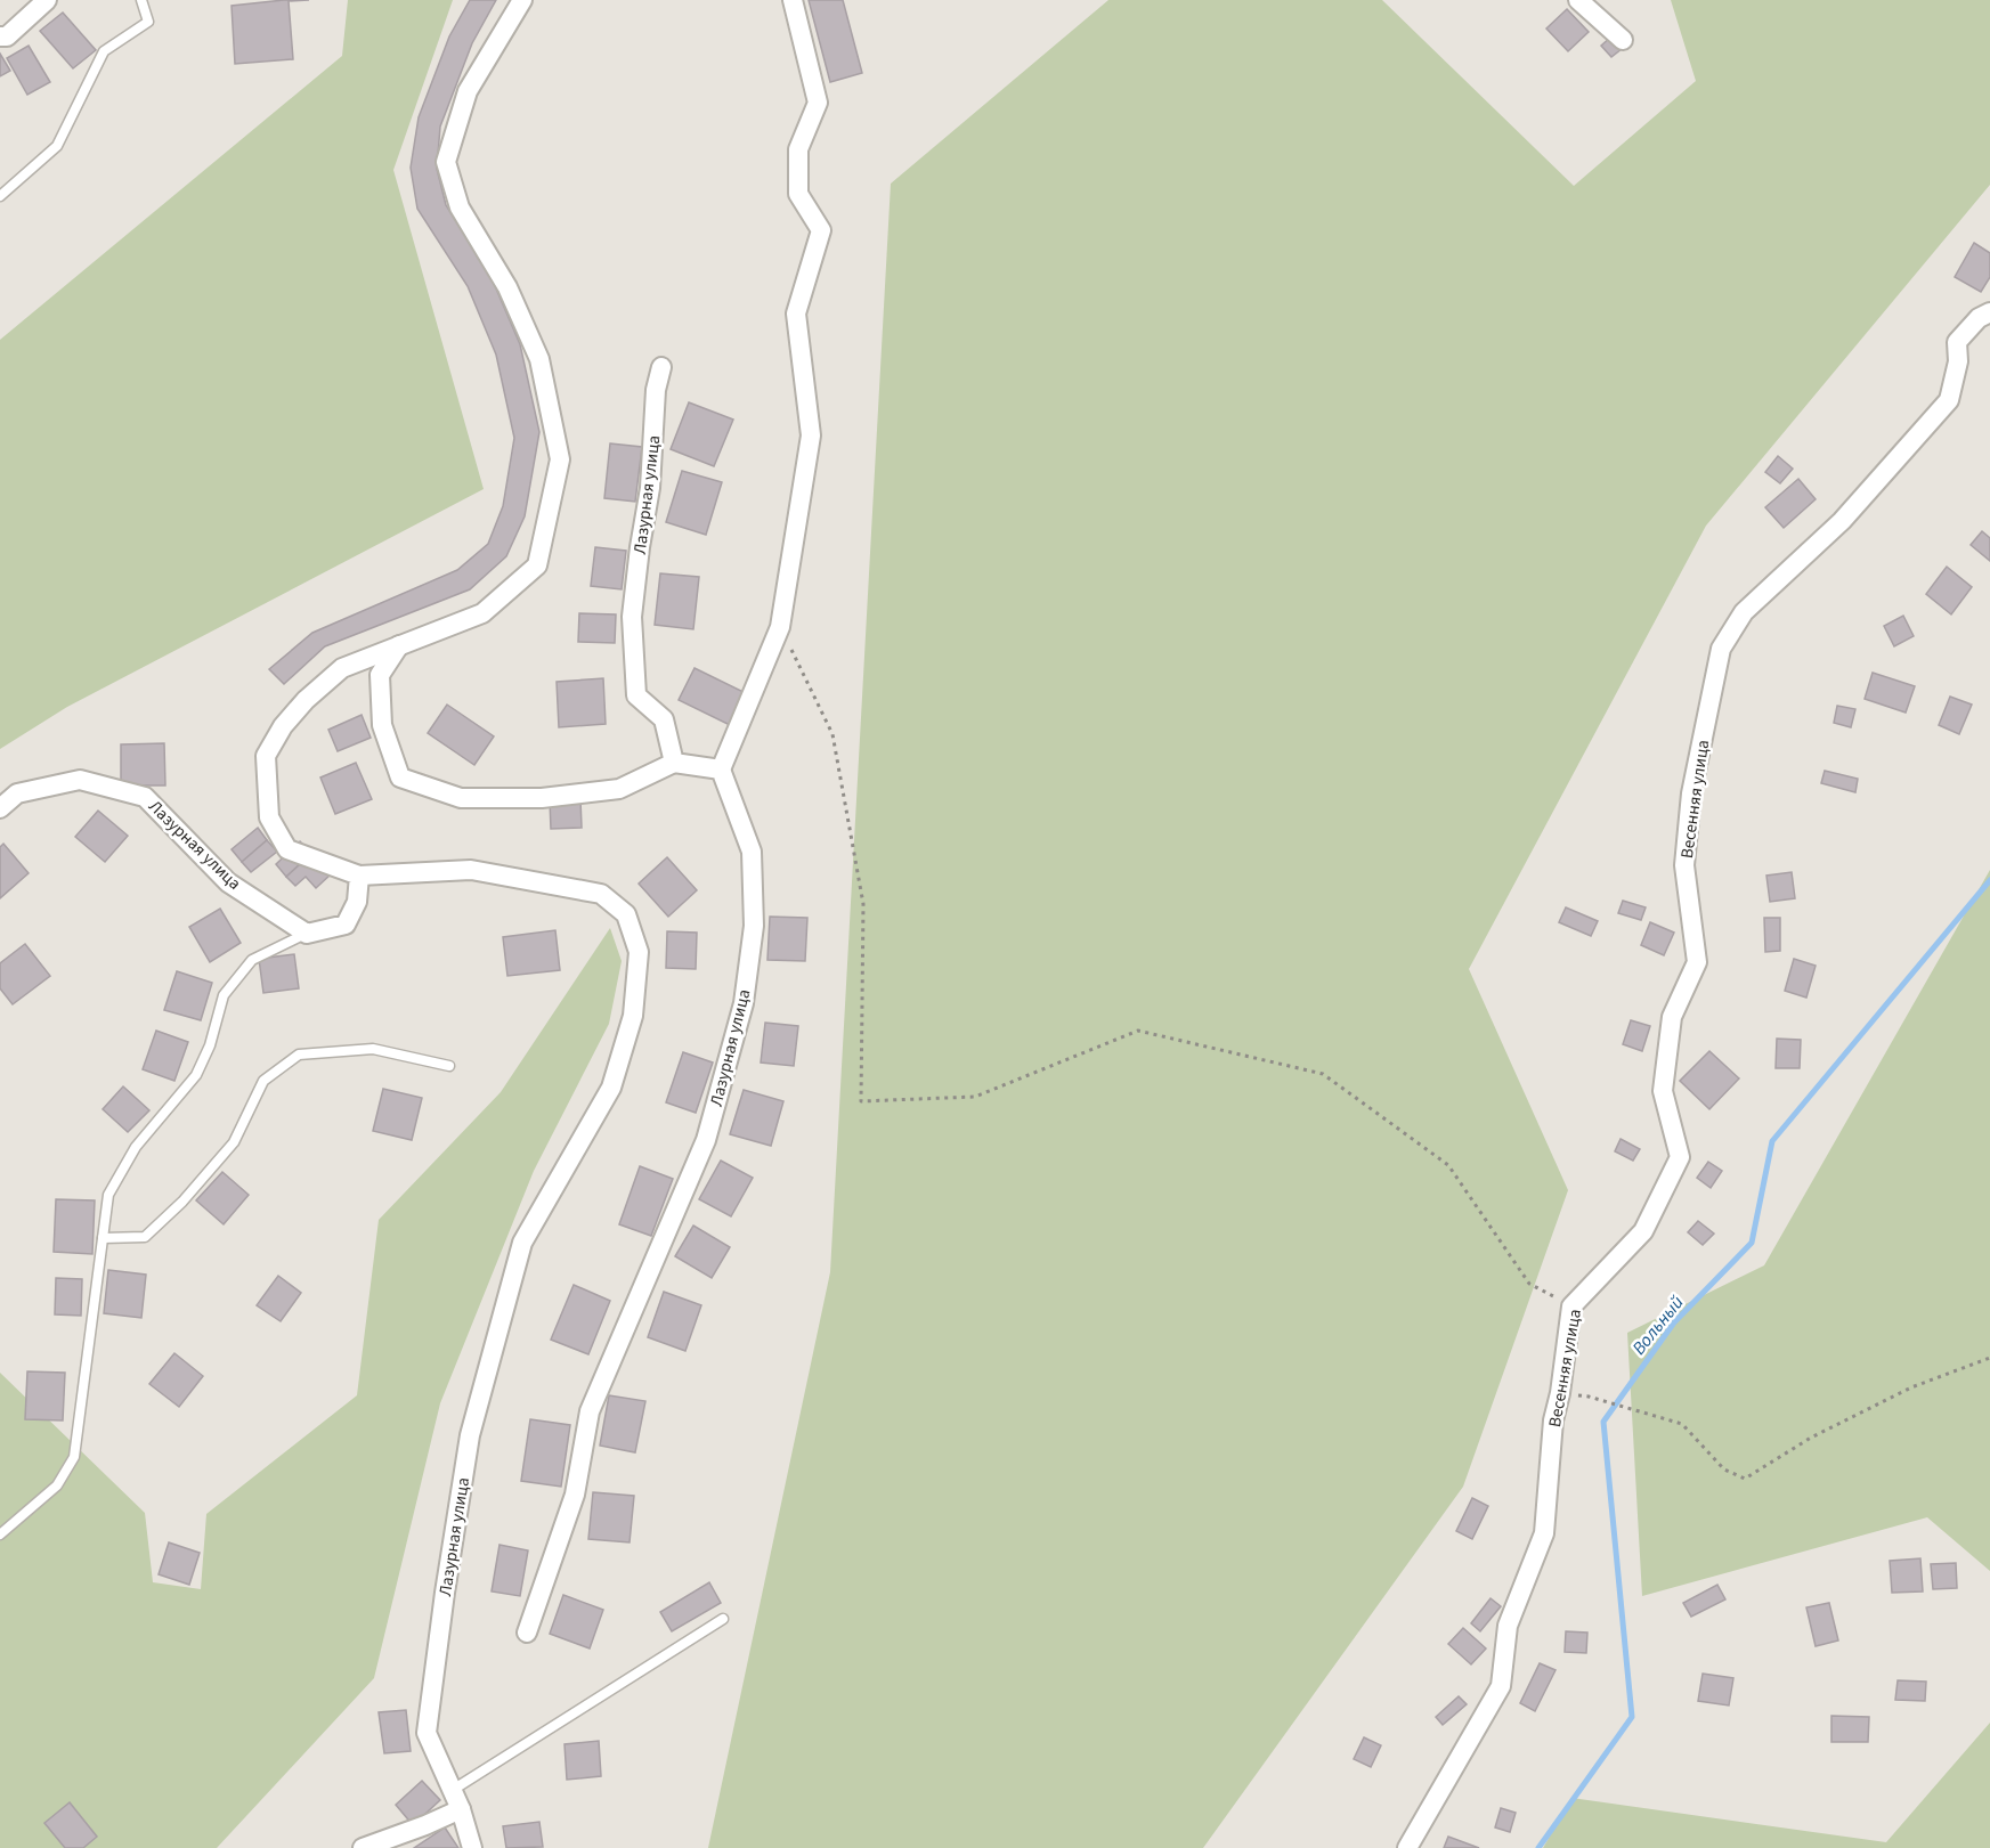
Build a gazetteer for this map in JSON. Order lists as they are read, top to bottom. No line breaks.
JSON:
{"streets":{"street":["Лазурная улица","Весенняя улица"]},"water":["Вольный"]}
